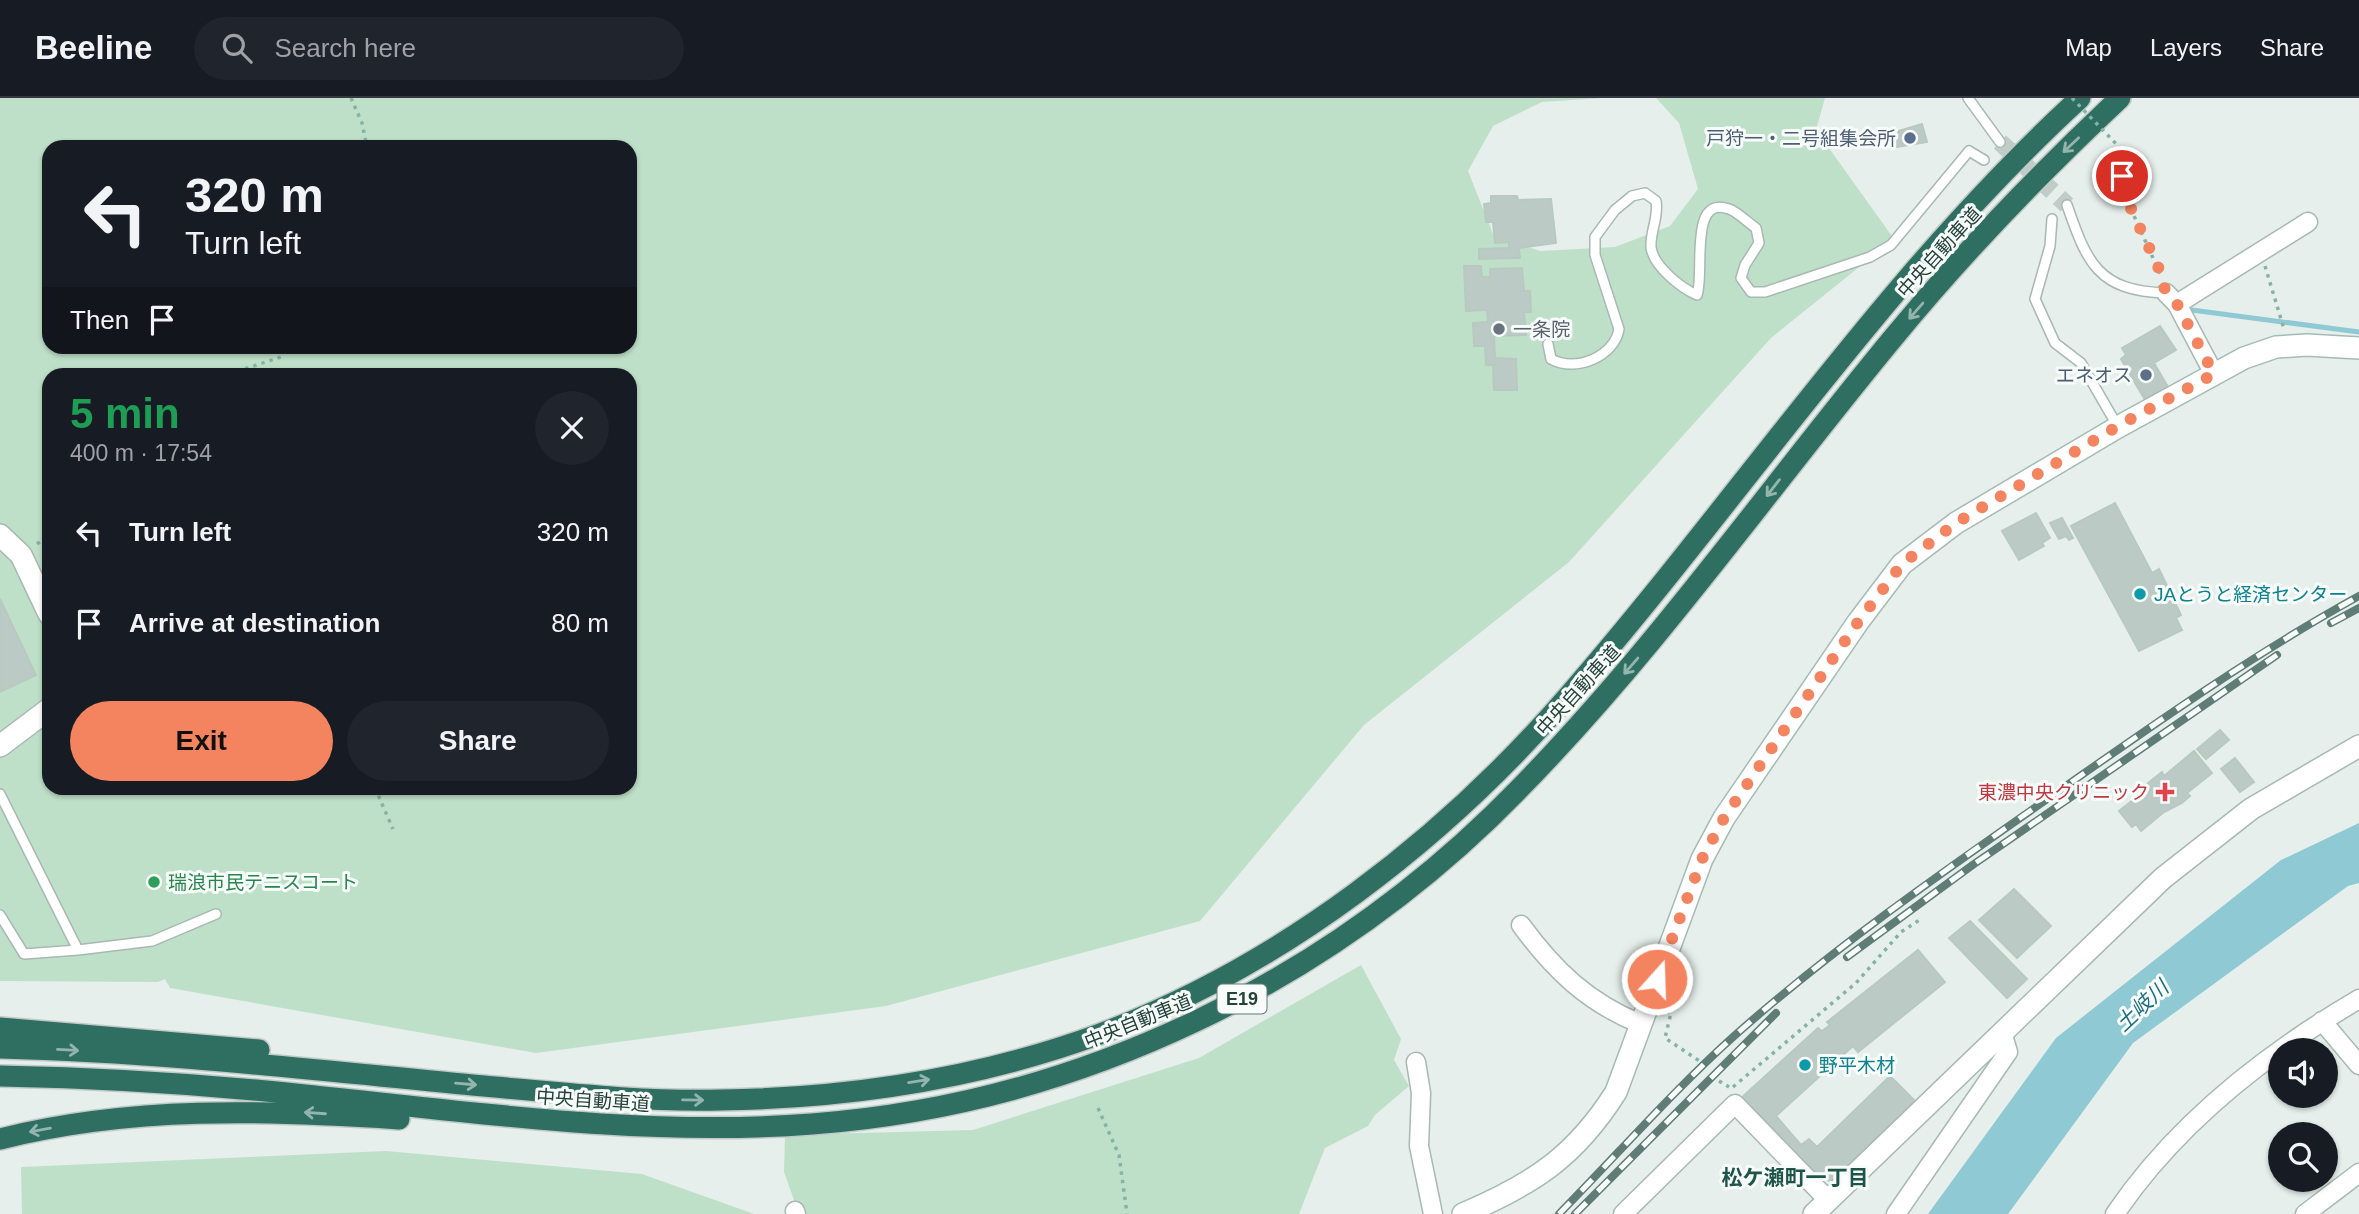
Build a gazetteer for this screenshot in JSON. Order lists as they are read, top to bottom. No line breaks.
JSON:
{"streets":{"highway":["中央自動車道","E19"]},"districts":["松ケ瀬町一丁目"],"water":["土岐川"],"places":{"other":["戸狩一・二号組集会所","一条院","エネオス","JAとうと経済センター","瑞浪市民テニスコート","野平木材"],"health":["東濃中央クリニック"]},"page":{"header":"Beeline","search":"Search here","nav":["Map","Layers","Share"],"turn":["320 m","Turn left"],"then":"Then","heading":["5 min","400 m · 17:54"],"list":[{"name":"Turn left","value":"320 m"},{"name":"Arrive at destination","value":"80 m"}],"buttons":["Exit","Share"]}}
